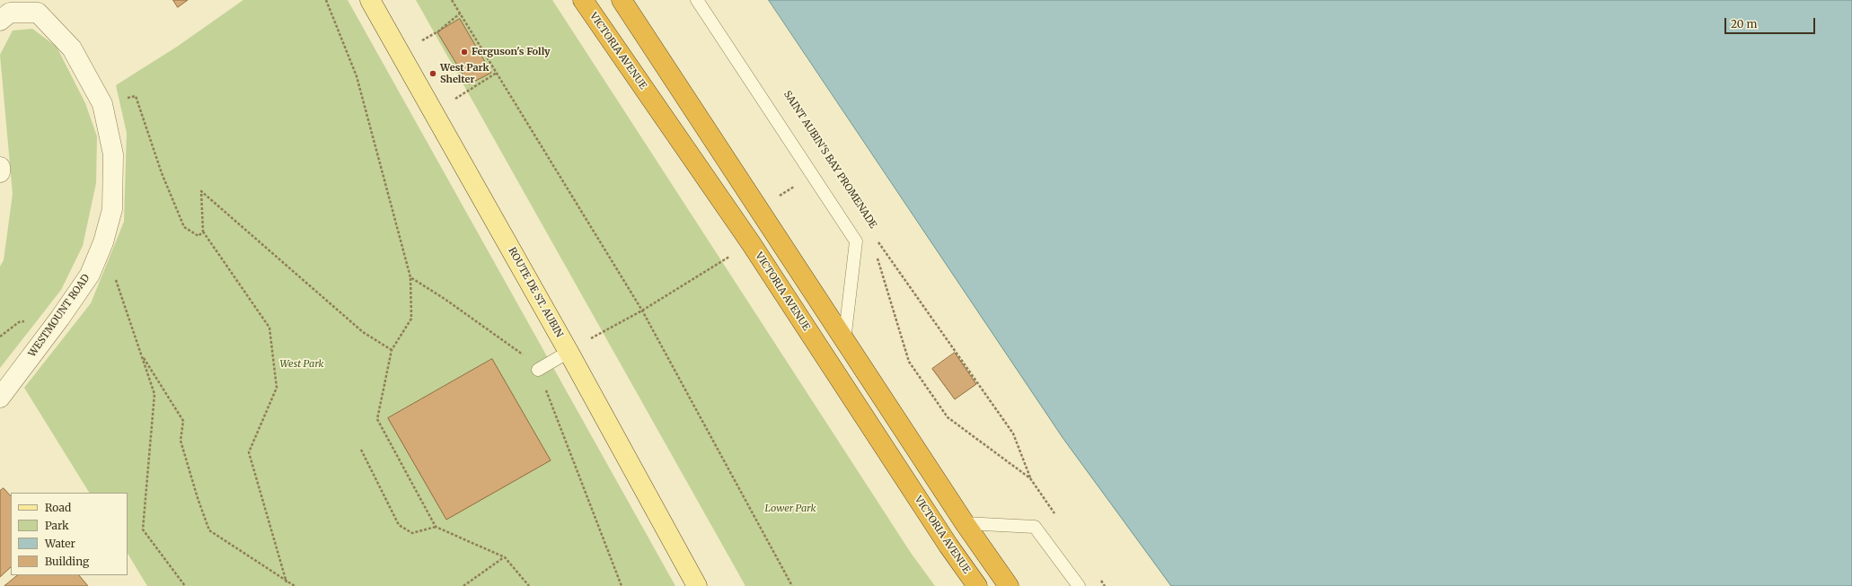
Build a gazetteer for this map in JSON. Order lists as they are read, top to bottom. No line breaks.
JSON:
{"streets":{"highway":["VICTORIA AVENUE"],"main road":["ROUTE DE ST. AUBIN"],"street":["WESTMOUNT ROAD"]},"parks":["West Park","Lower Park"],"places":["Ferguson's Folly","West Park Shelter"],"legend":["Road","Park","Water","Building"],"scale_bar":"20 m"}
